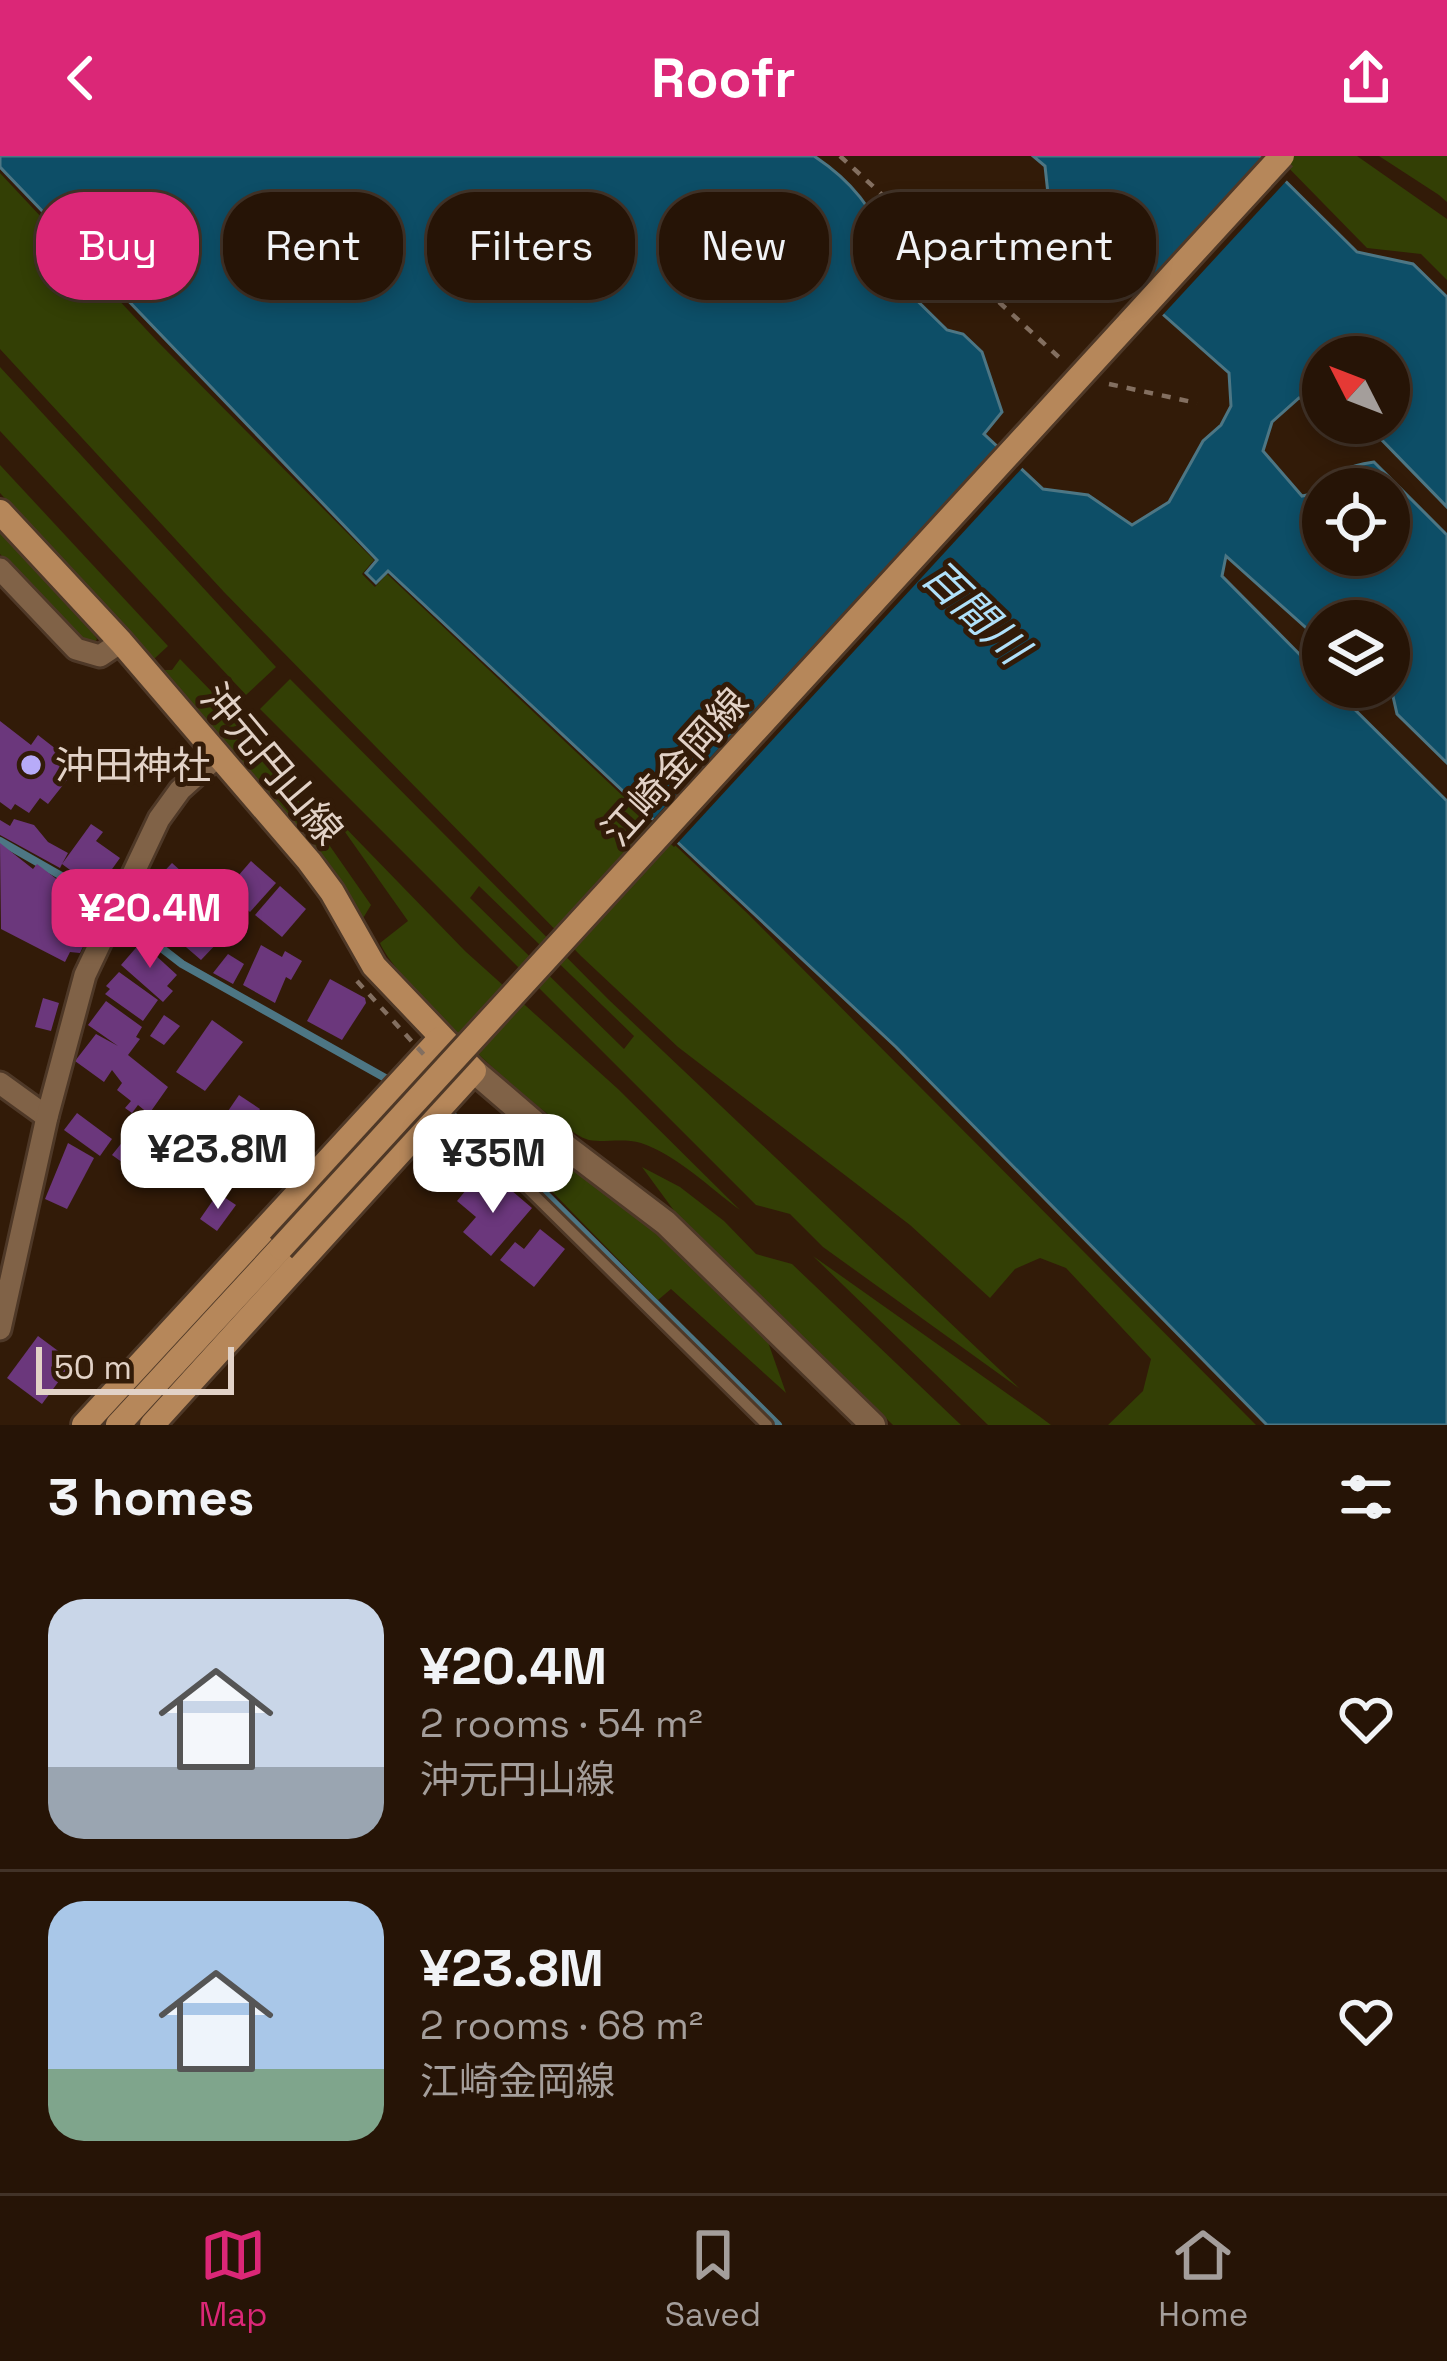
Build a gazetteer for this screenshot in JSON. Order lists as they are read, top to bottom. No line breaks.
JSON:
{"streets":{"main road":["沖元円山線","江崎金岡線"]},"water":["百間川"],"places":["沖田神社"],"scale_bar":"50 m","north":"top left","page":{"header":"Roofr","chip":["Buy","Rent","Filters","New","Apartment"],"price":["¥20.4M","¥23.8M","¥35M"],"scale":"50 m","heading":"3 homes","list":[{"name":"¥20.4M","note":"2 rooms · 54 m² · 沖元円山線"},{"name":"¥23.8M","note":"2 rooms · 68 m² · 江崎金岡線"}],"tabs":["Map","Saved","Home"]}}
